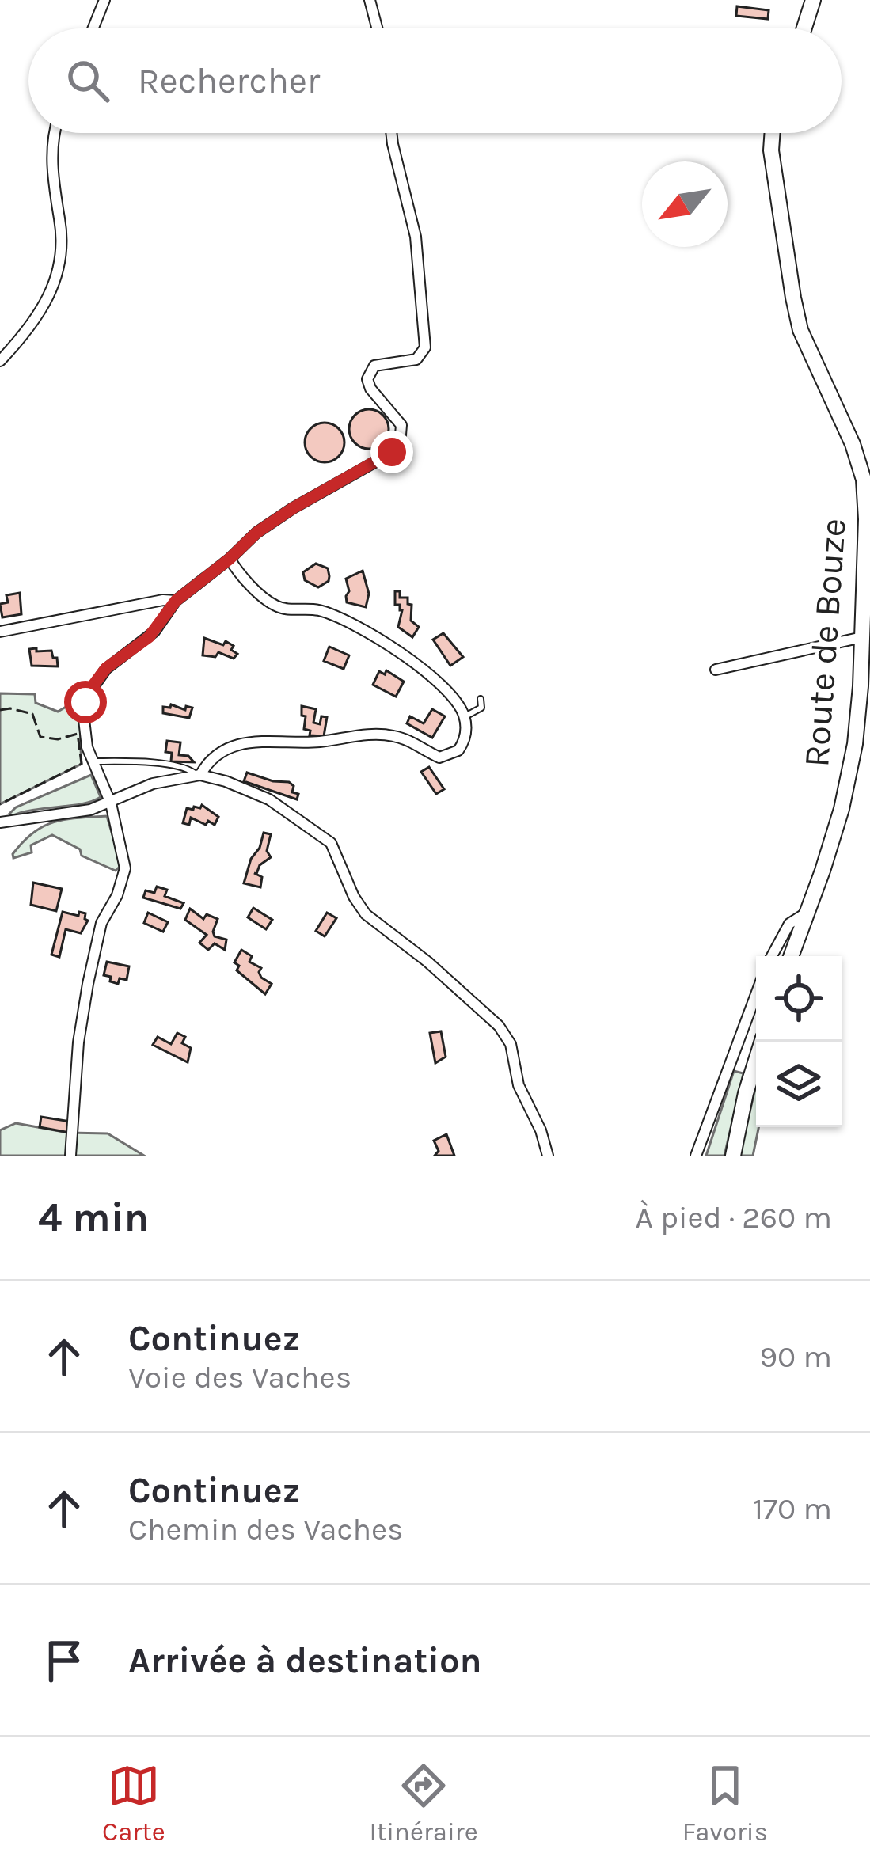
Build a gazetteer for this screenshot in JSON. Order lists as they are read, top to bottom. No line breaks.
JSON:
{"streets":{"main road":["Route de Bouze"]},"north":"bottom left","page":{"search":"Rechercher","heading":["4 min","À pied · 260 m"],"list":[["Continuez","Voie des Vaches","90 m"],["Continuez","Chemin des Vaches","170 m"],"Arrivée à destination"],"nav":["Carte","Itinéraire","Favoris"]}}
